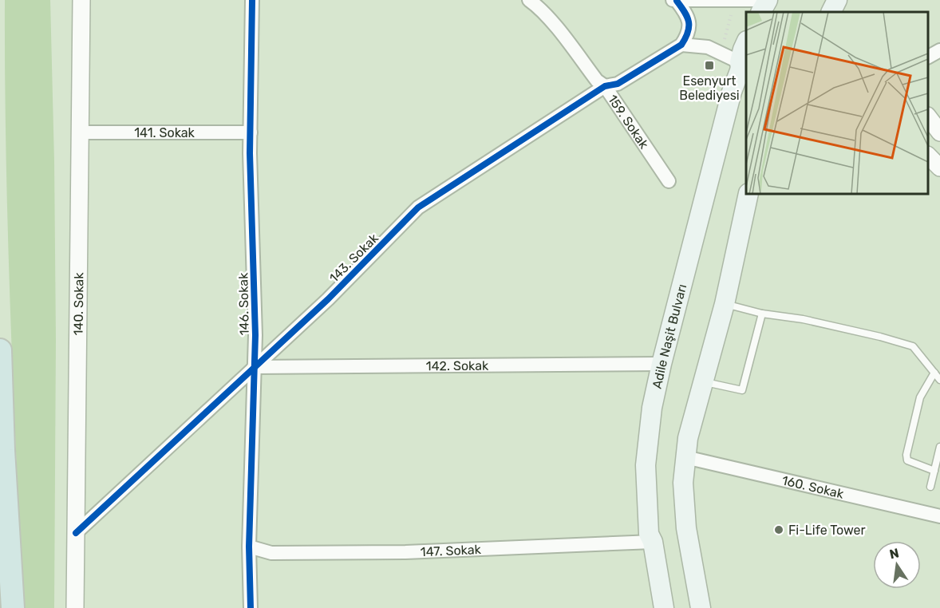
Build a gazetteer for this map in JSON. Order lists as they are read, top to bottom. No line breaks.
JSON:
{"streets":{"main road":["Adile Naşit Bulvarı"],"street":["159. Sokak","141. Sokak","143. Sokak","140. Sokak","146. Sokak","142. Sokak","160. Sokak","147. Sokak"]},"crossings":[["159. Sokak","143. Sokak"],["141. Sokak","140. Sokak"],["141. Sokak","146. Sokak"],["143. Sokak","140. Sokak"],["143. Sokak","146. Sokak"],["143. Sokak","142. Sokak"],["146. Sokak","142. Sokak"],["146. Sokak","147. Sokak"],["Adile Naşit Bulvarı","142. Sokak"],["Adile Naşit Bulvarı","147. Sokak"]],"places":{"transit":["Esenyurt Belediyesi"],"other":["Fi-Life Tower"]},"north":"top"}
